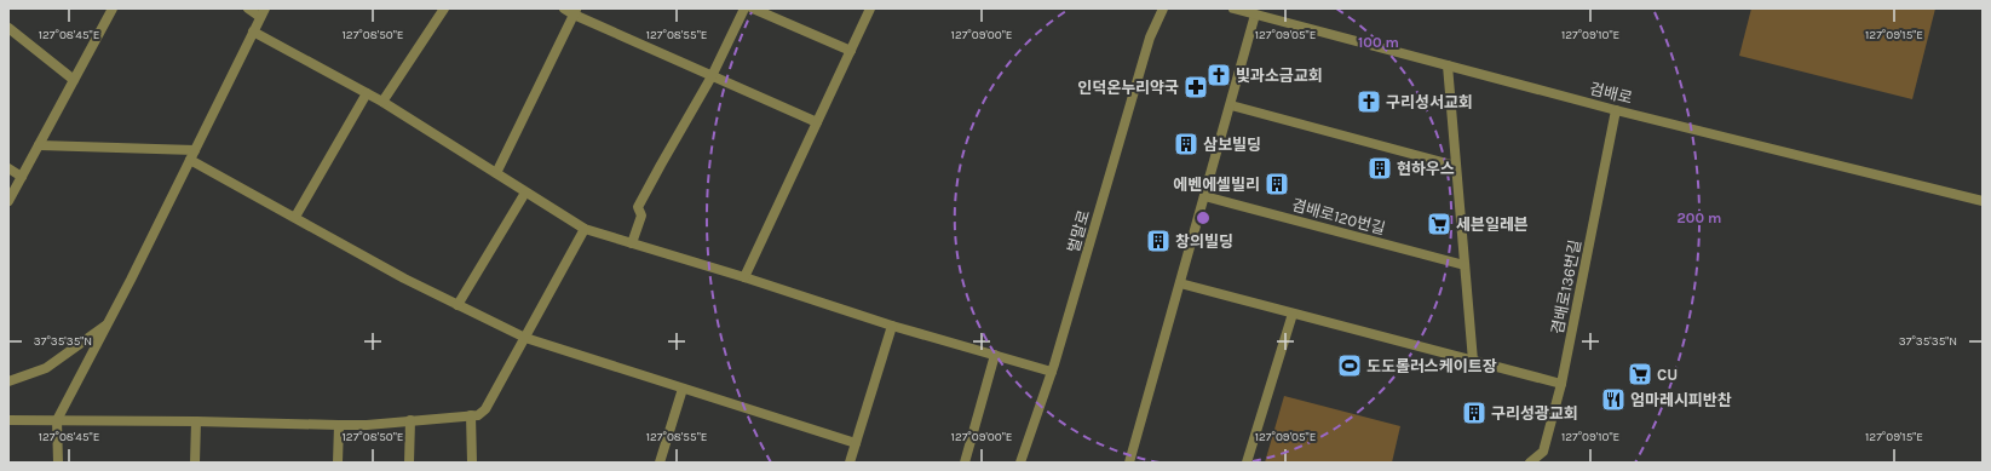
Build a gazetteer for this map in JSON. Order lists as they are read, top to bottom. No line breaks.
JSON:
{"streets":{"street":["검배로","겸배로120번길","벌말로","겸배로136번길"]},"crossings":[["검배로","겸배로136번길"]],"places":{"church":["빛과소금교회","구리성서교회"],"pharmacy":["인덕온누리약국"],"building":["삼보빌딩","현하우스","에벤에셀빌리","창의빌딩","구리성광교회"],"supermarket":["세븐일레븐","CU"],"sports":["도도롤러스케이트장"],"restaurant":["엄마레시피반찬"]},"coordinates":["127°08'45\"E","127°08'50\"E","127°08'55\"E","127°09'00\"E","127°09'05\"E","127°09'10\"E","127°09'15\"E","37°35'35\"N"],"rings":["100 m","200 m"]}
